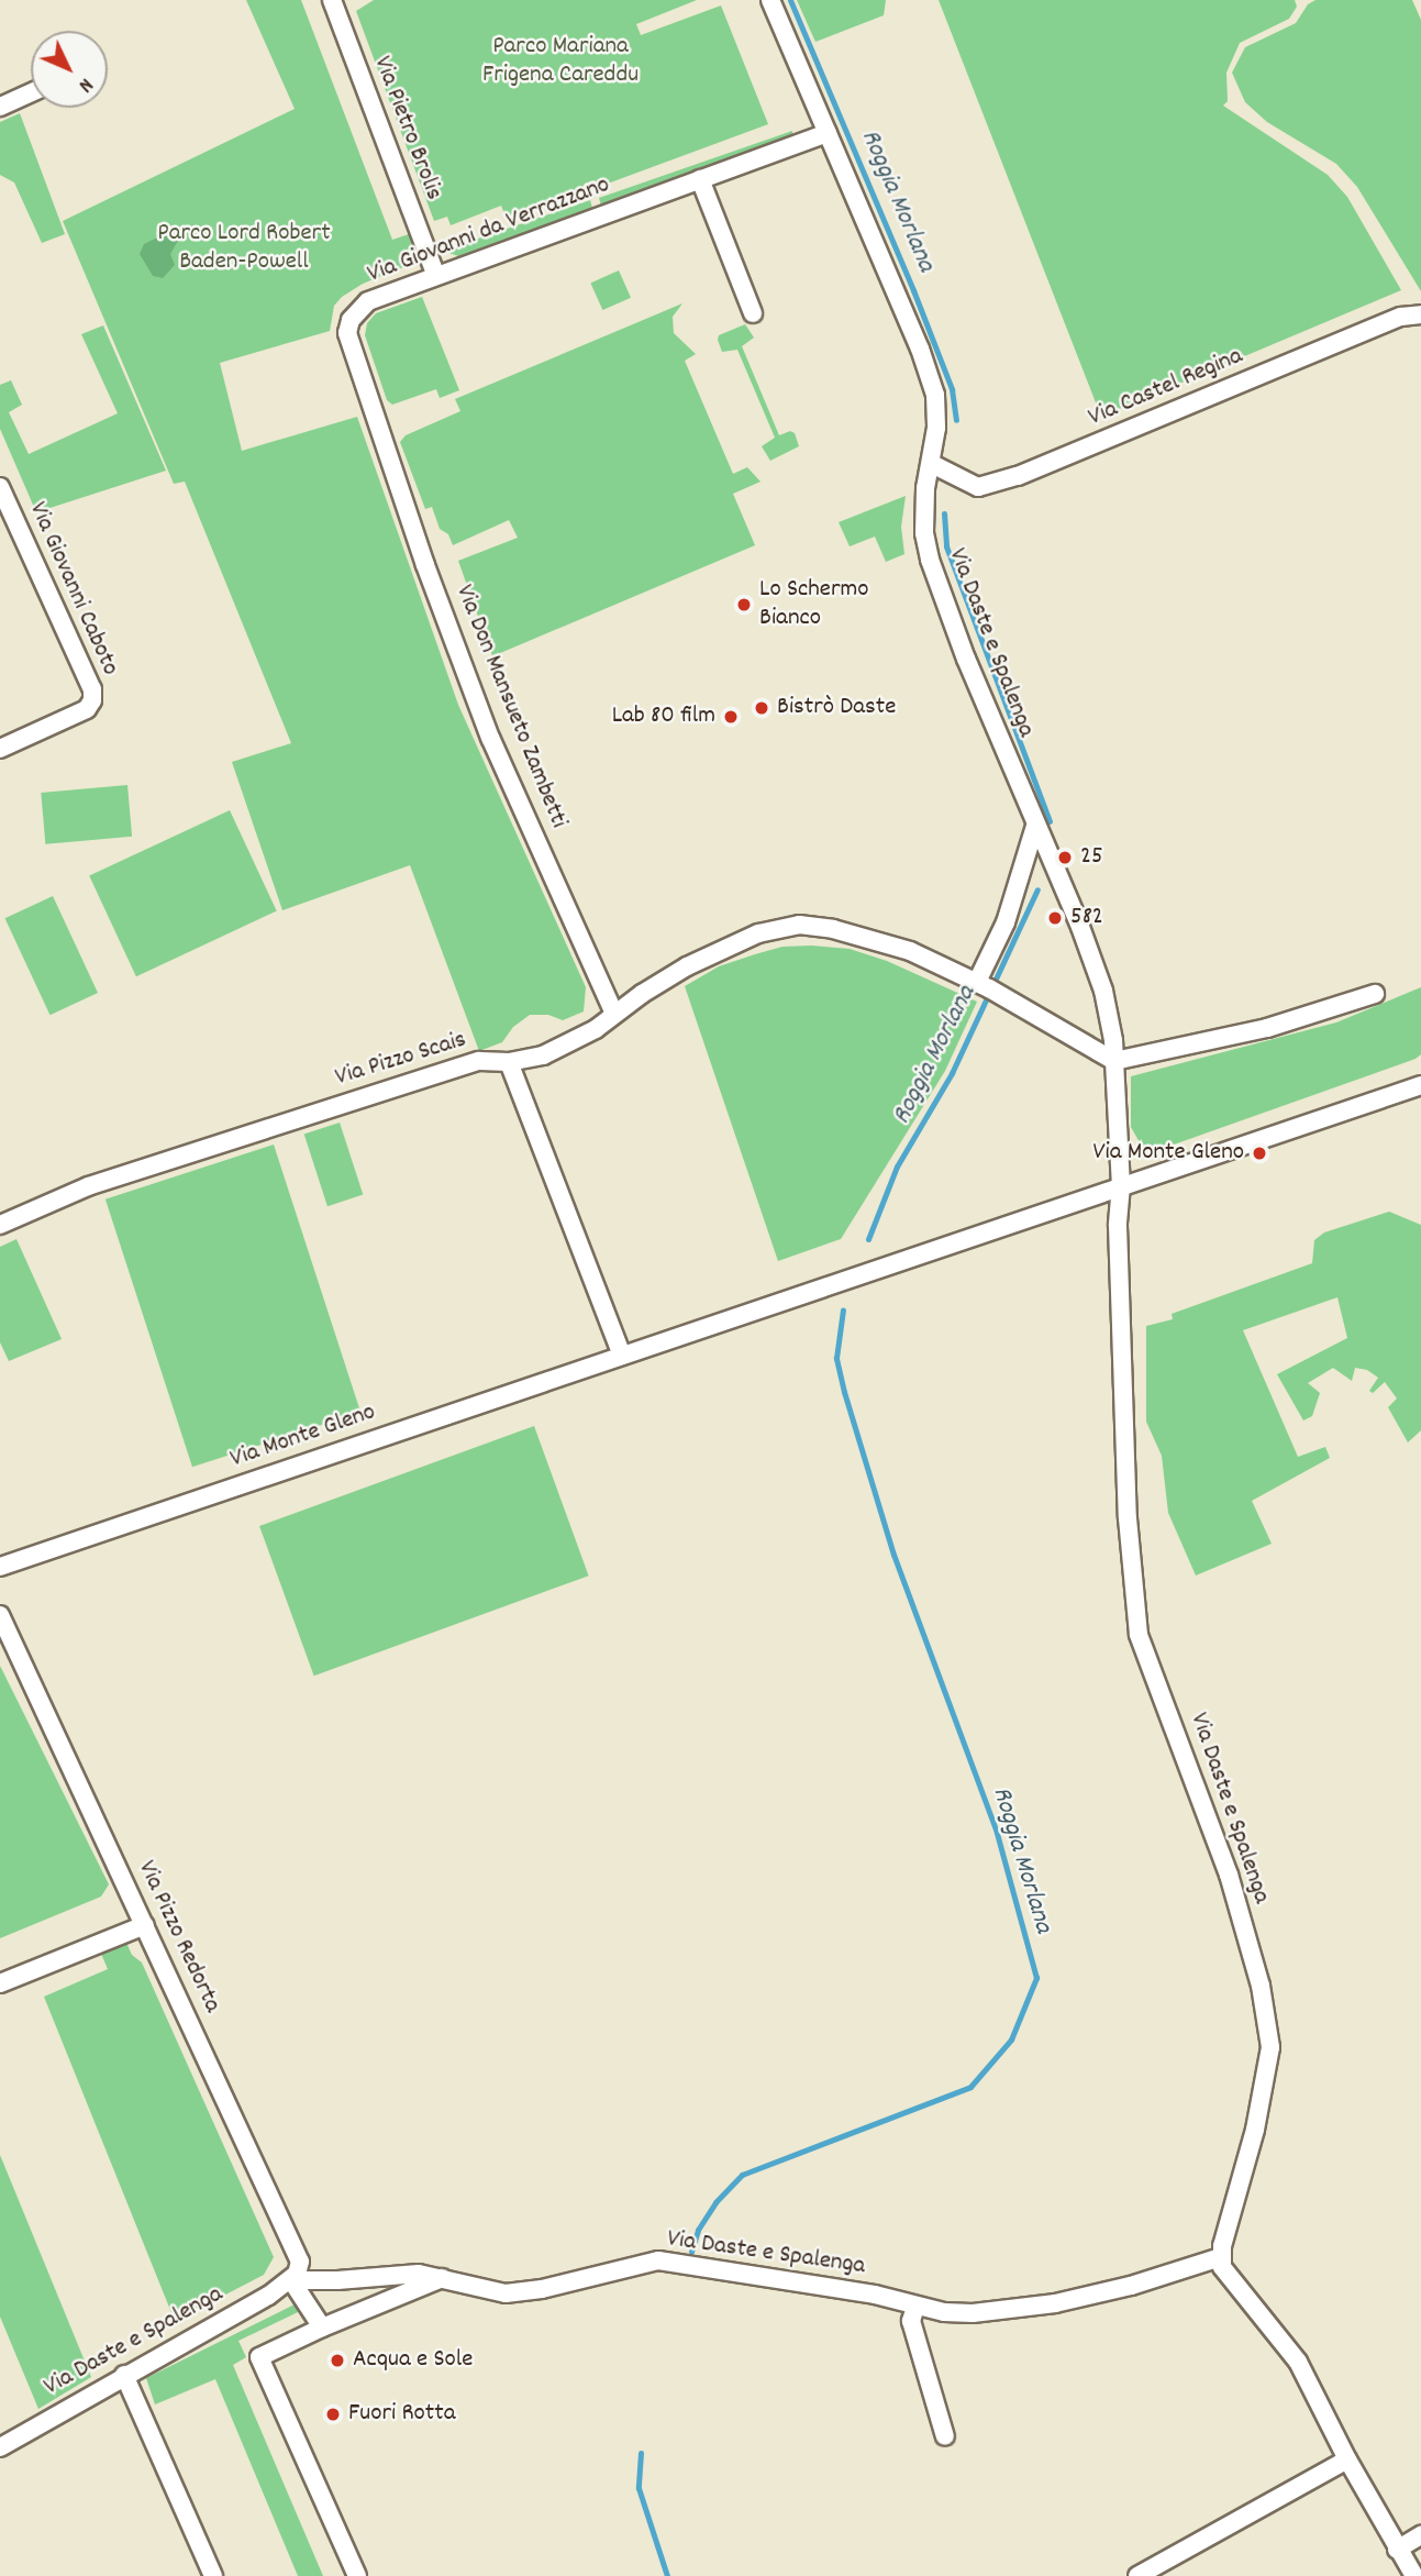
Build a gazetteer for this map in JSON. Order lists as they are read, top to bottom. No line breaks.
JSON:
{"streets":{"street":["Via Pietro Brolis","Via Giovanni da Verrazzano","Via Castel Regina","Via Giovanni Caboto","Via Daste e Spalenga","Via Don Mansueto Zambetti","Via Pizzo Scais","Via Monte Gleno","Via Pizzo Redorta"]},"crossings":[["Via Pietro Brolis","Via Giovanni da Verrazzano"],["Via Giovanni da Verrazzano","Via Daste e Spalenga"],["Via Giovanni da Verrazzano","Via Don Mansueto Zambetti"],["Via Castel Regina","Via Daste e Spalenga"],["Via Daste e Spalenga","Via Monte Gleno"],["Via Daste e Spalenga","Via Pizzo Redorta"],["Via Don Mansueto Zambetti","Via Pizzo Scais"]],"water":["Roggia Morlana"],"parks":["Parco Mariana Frigena Careddu","Parco Lord Robert Baden-Powell"],"places":["Lo Schermo Bianco","Bistrò Daste","Lab 80 film","25","582","Via Monte Gleno","Acqua e Sole","Fuori Rotta"],"north":"bottom right"}
